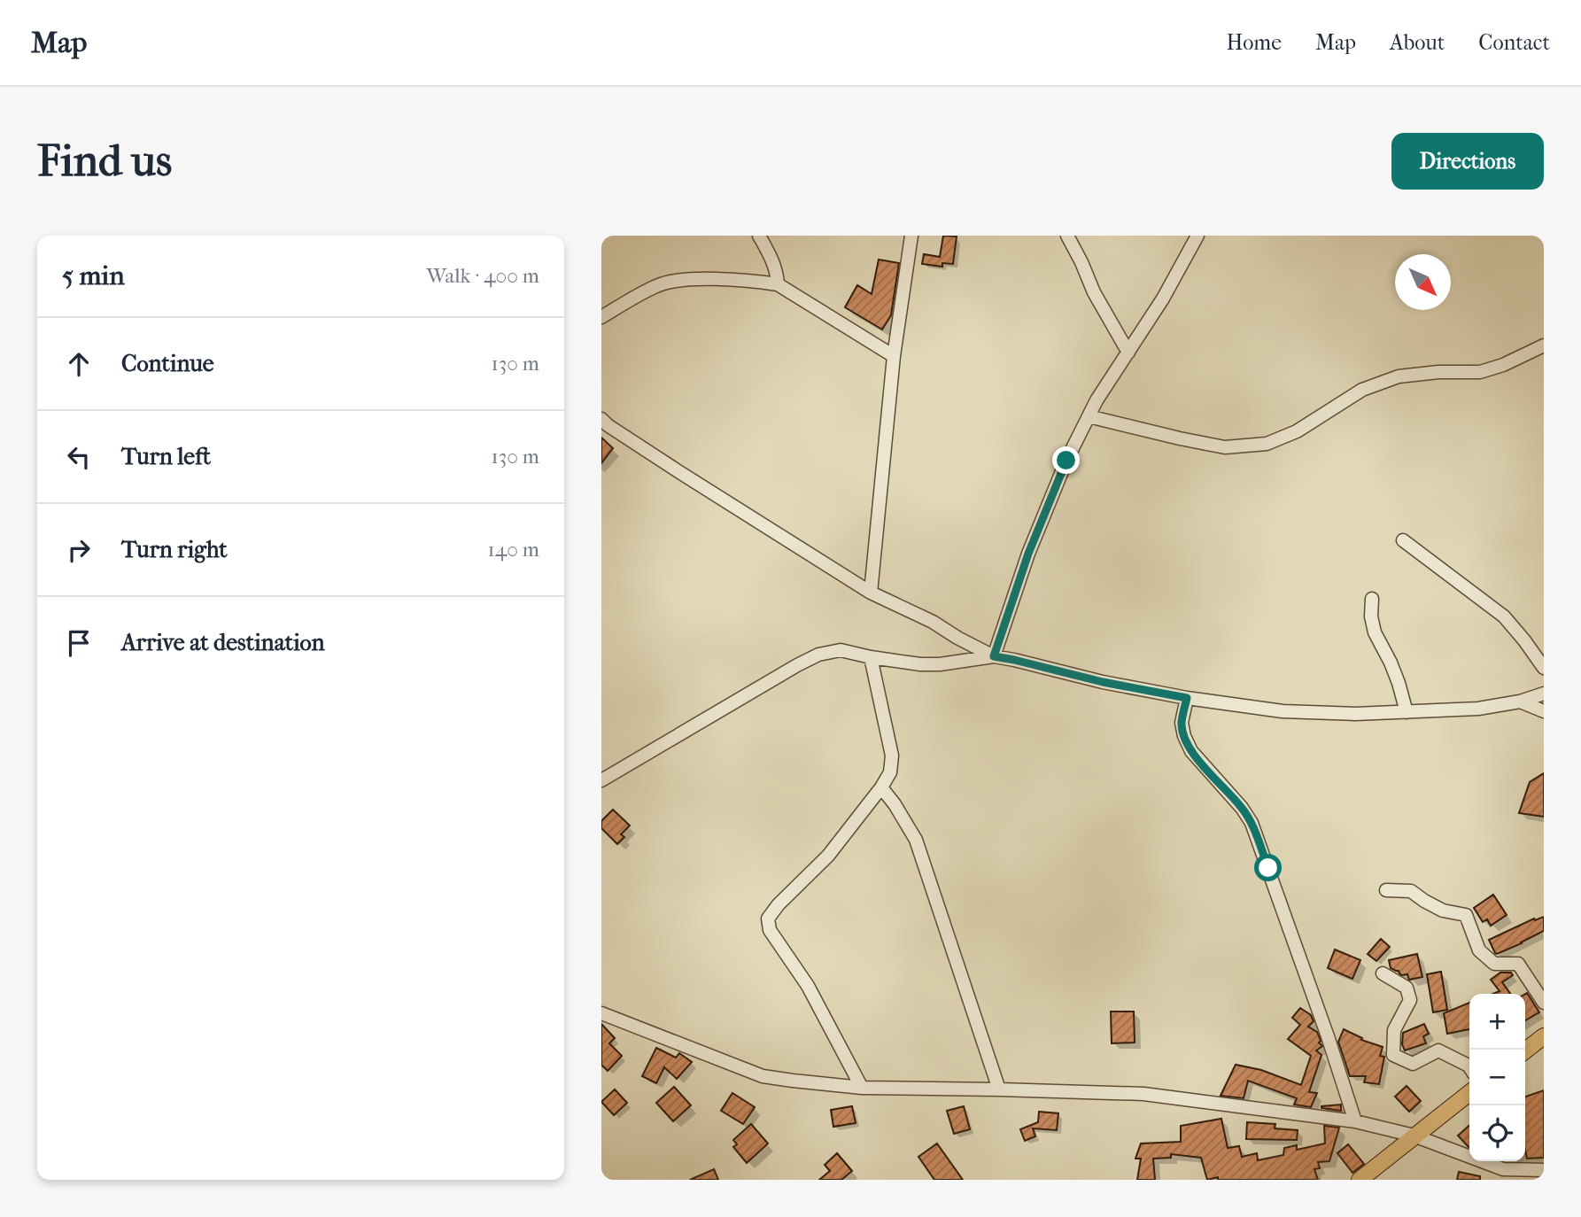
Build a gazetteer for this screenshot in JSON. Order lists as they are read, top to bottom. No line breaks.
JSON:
{"north":"bottom right","page":{"header":"Map","nav":["Home","Map","About","Contact"],"buttons":"Directions","title":"Find us","heading":["5 min","Walk · 400 m"],"list":[["Continue","130 m"],["Turn left","130 m"],["Turn right","140 m"],"Arrive at destination"],"map_buttons":["+","−"]}}
